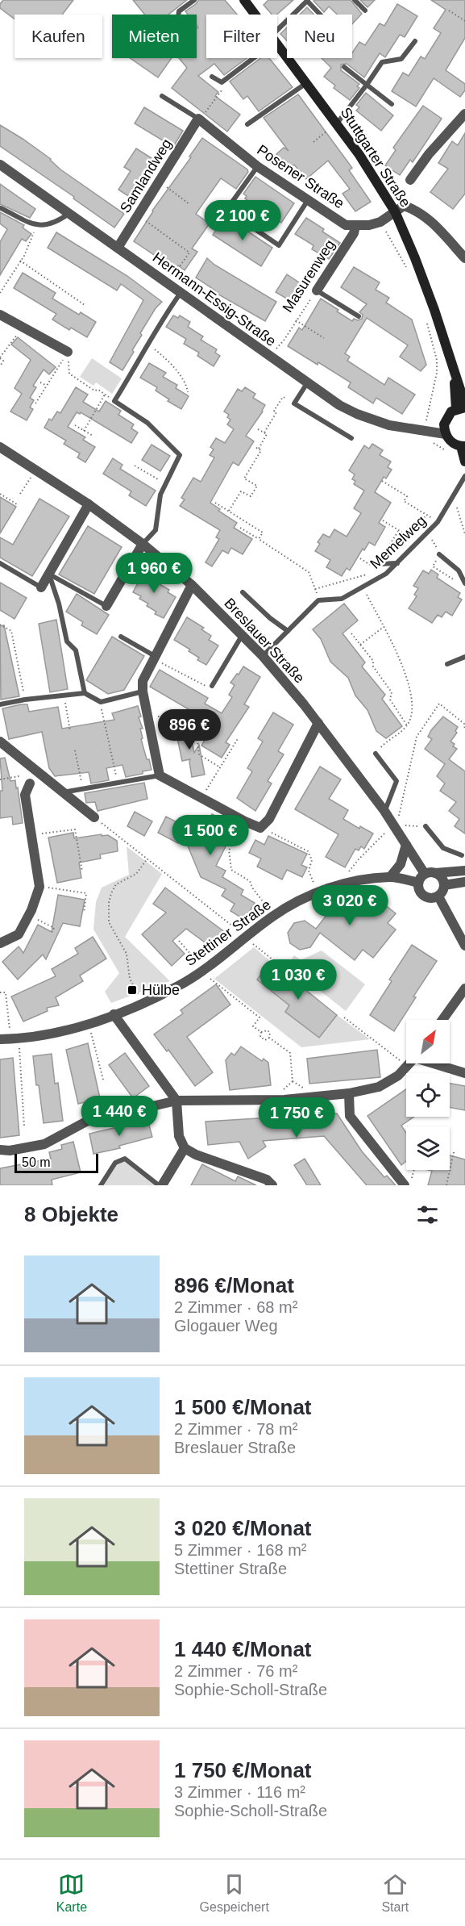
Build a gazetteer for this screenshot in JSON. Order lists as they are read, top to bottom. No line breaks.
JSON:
{"streets":{"street":["Stuttgarter Straße","Samlandweg","Posener Straße","Masurenweg","Hermann-Essig-Straße","Breslauer Straße","Stettiner Straße"],"lane":["Memelweg"]},"crossings":[["Stuttgarter Straße","Hermann-Essig-Straße"],["Samlandweg","Posener Straße"],["Samlandweg","Hermann-Essig-Straße"],["Posener Straße","Masurenweg"],["Breslauer Straße","Stettiner Straße"]],"places":{"transit":["Hülbe"]},"scale_bar":"50 m","north":"top right","page":{"chip":["Kaufen","Mieten","Filter","Neu"],"price":["2 100 €","1 960 €","896 €","1 500 €","3 020 €","1 030 €","1 440 €","1 750 €"],"scale":"50 m","heading":"8 Objekte","list":[{"name":"896 €/Monat","note":"2 Zimmer · 68 m² · Glogauer Weg"},{"name":"1 500 €/Monat","note":"2 Zimmer · 78 m² · Breslauer Straße"},{"name":"3 020 €/Monat","note":"5 Zimmer · 168 m² · Stettiner Straße"},{"name":"1 440 €/Monat","note":"2 Zimmer · 76 m² · Sophie-Scholl-Straße"},{"name":"1 750 €/Monat","note":"3 Zimmer · 116 m² · Sophie-Scholl-Straße"}],"tabs":["Karte","Gespeichert","Start"]}}
